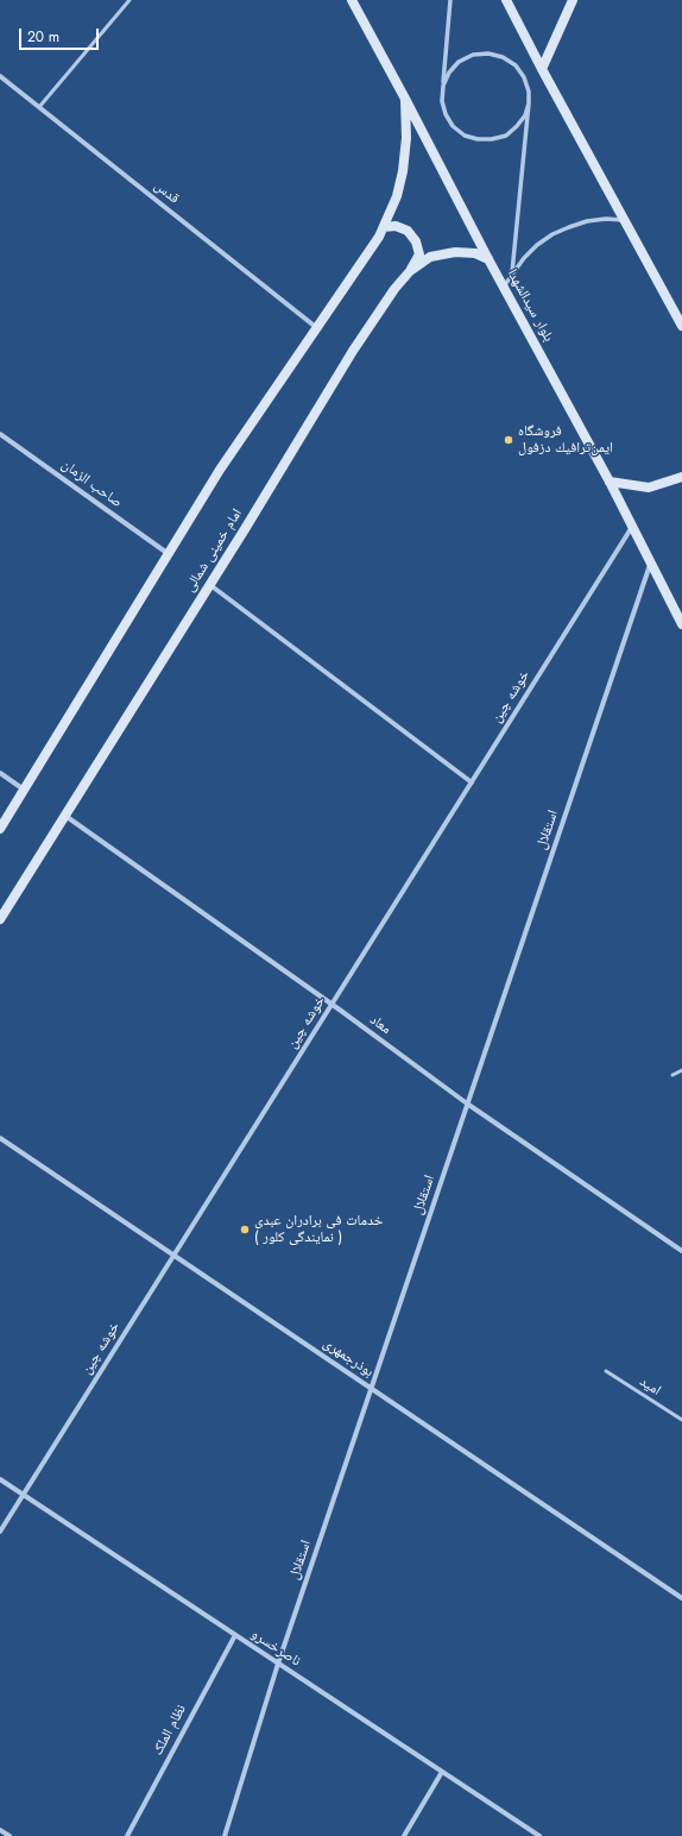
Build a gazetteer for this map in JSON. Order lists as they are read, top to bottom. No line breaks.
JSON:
{"streets":{"main road":["بلوار سیدالشهدا","امام خمینی شمالی"],"street":["قدس","صاحب الزمان","خوشه چین","استقلال","معاد","بوذرجمهری","ناصرخسرو","نظام الملک"],"lane":["امید"]},"crossings":[["بلوار سیدالشهدا","امام خمینی شمالی"],["بلوار سیدالشهدا","خوشه چین"],["بلوار سیدالشهدا","استقلال"],["امام خمینی شمالی","معاد"],["خوشه چین","معاد"],["خوشه چین","بوذرجمهری"],["خوشه چین","ناصرخسرو"],["استقلال","معاد"],["استقلال","بوذرجمهری"],["استقلال","ناصرخسرو"],["ناصرخسرو","نظام الملک"]],"places":["فروشگاه ايمن‌ترافيك دزفول","خدمات فی برادران عبدی ( نمایندگی کلور )"],"scale_bar":"20 m"}
